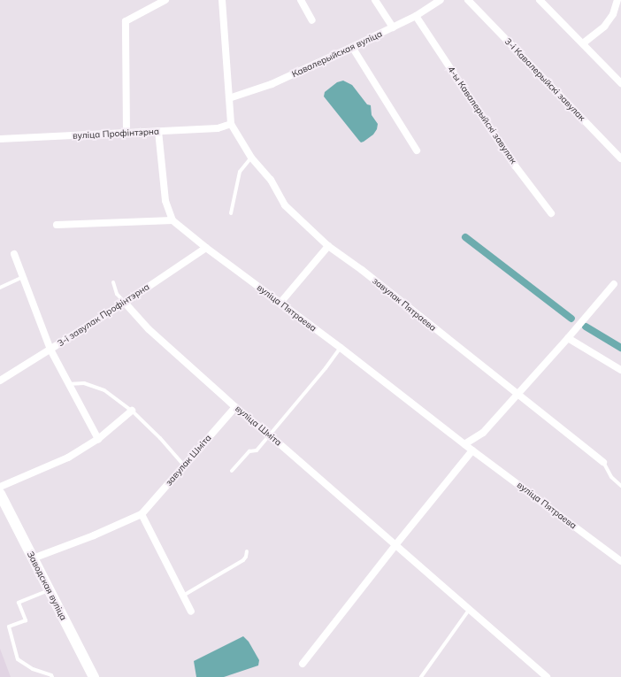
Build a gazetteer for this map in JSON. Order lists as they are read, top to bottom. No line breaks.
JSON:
{"streets":{"main road":["Заводская вуліца"],"street":["Кавалерыйская вуліца","3-і Кавалерыйскі завулак","4-ы Кавалерыйскі завулак","вуліца Профінтэрна","завулак Пятраева","вуліца Пятраева","3-і завулак Профінтэрна","вуліца Шміта","завулак Шміта"]},"crossings":[["Кавалерыйская вуліца","4-ы Кавалерыйскі завулак"],["вуліца Профінтэрна","завулак Пятраева"],["вуліца Пятраева","3-і завулак Профінтэрна"],["3-і завулак Профінтэрна","вуліца Шміта"],["вуліца Шміта","завулак Шміта"],["завулак Шміта","Заводская вуліца"]]}
